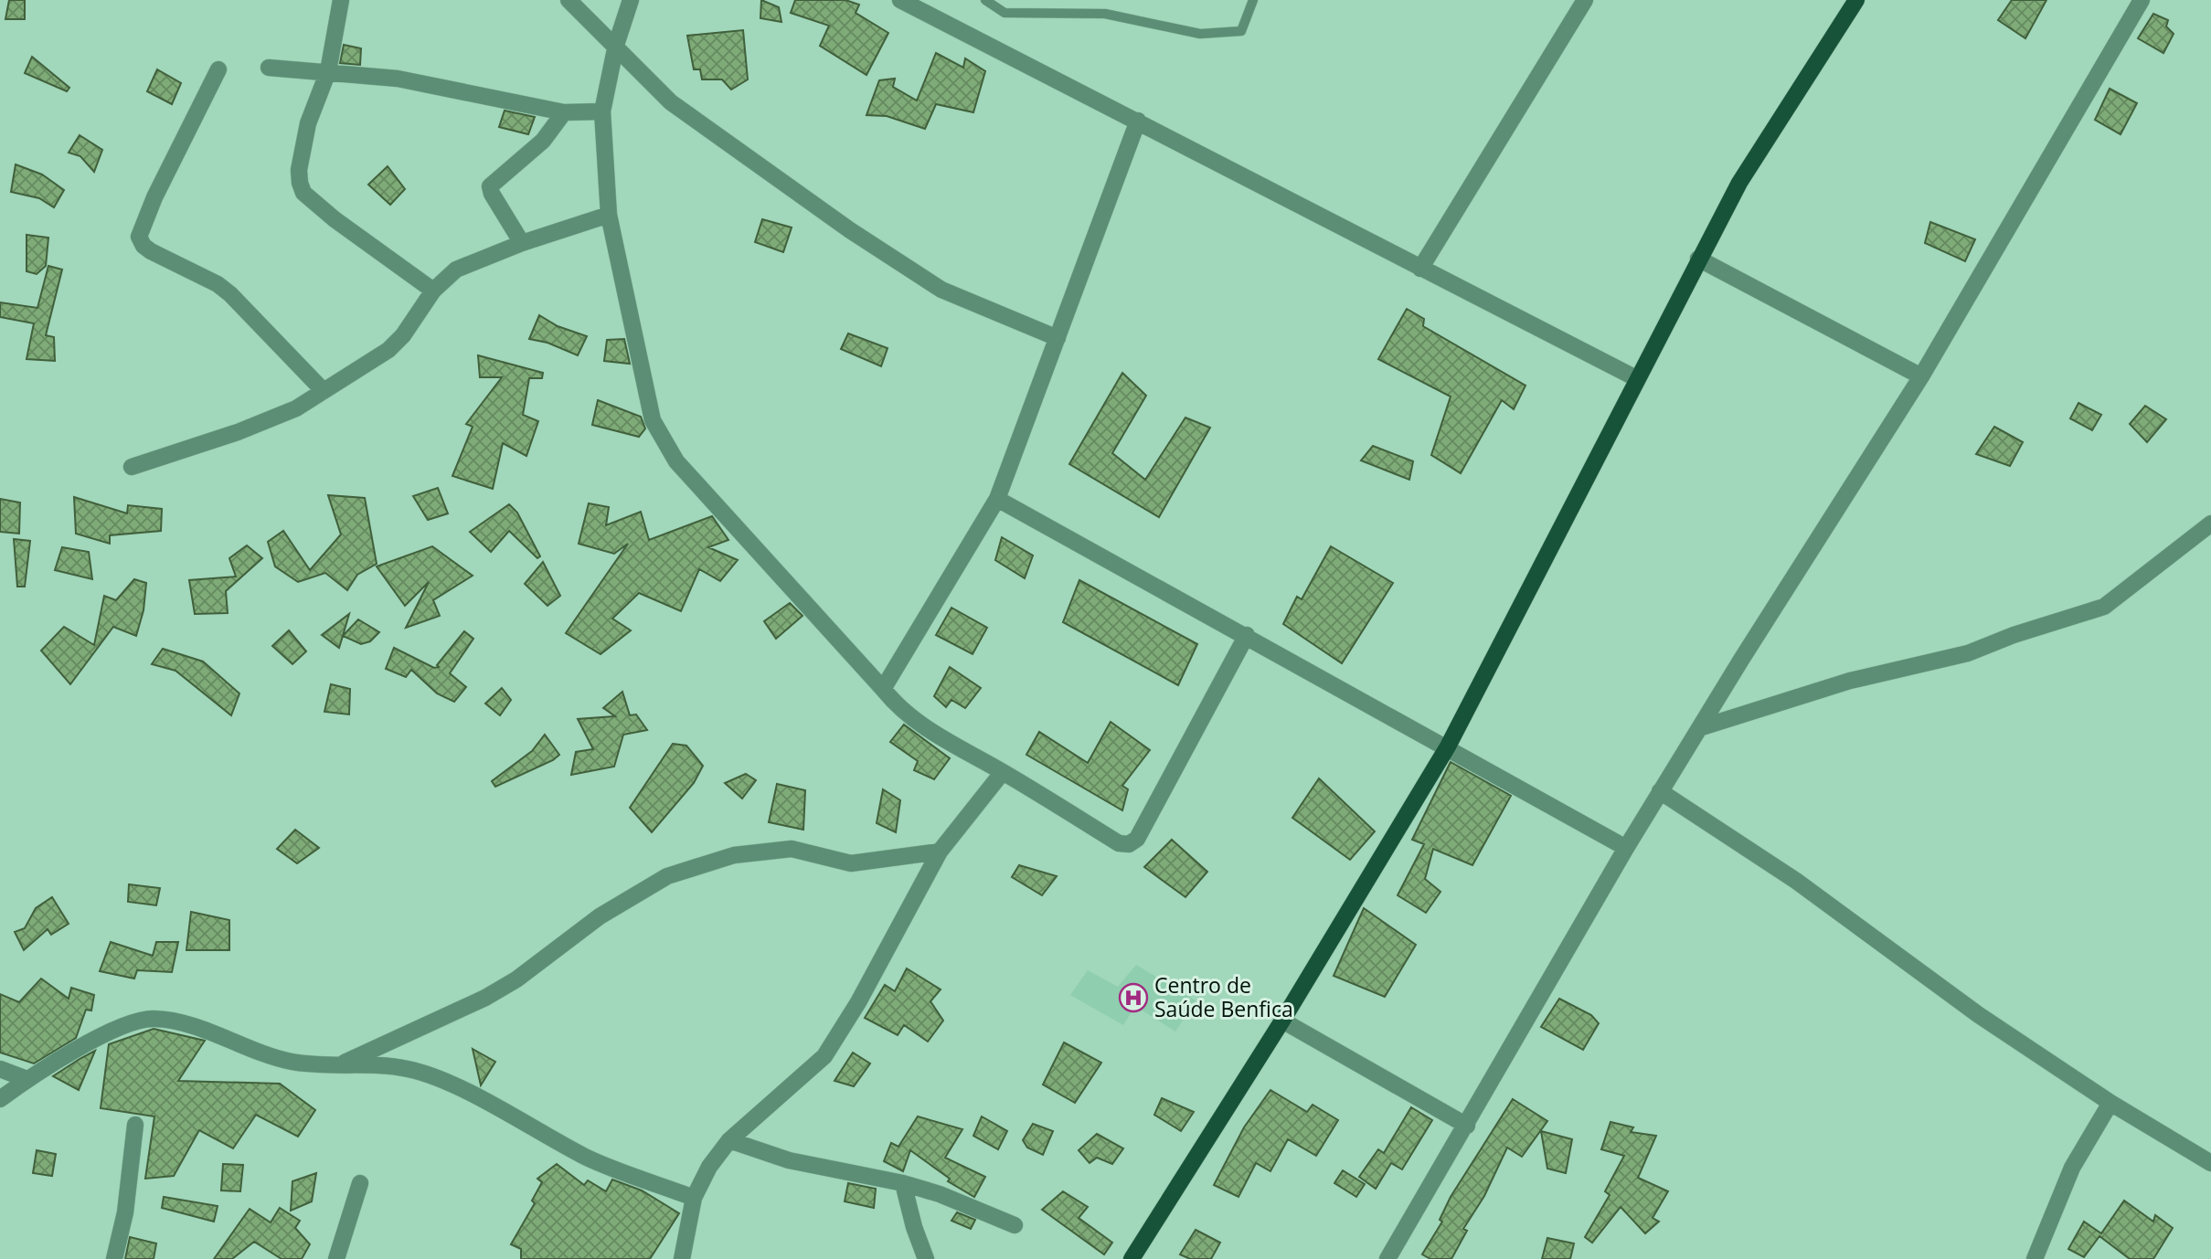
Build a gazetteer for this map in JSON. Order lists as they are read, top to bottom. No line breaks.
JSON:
{"places":{"hospital":["Centro de Saúde Benfica"]}}
